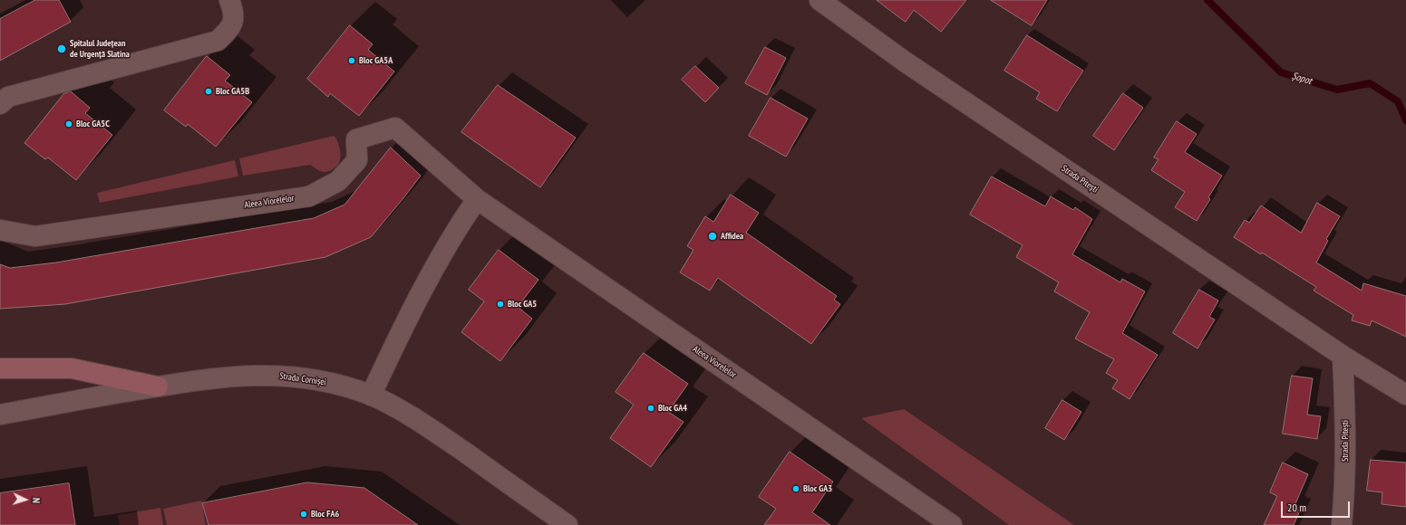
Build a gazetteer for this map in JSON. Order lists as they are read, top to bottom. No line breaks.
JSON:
{"streets":{"street":["Strada Pitești","Aleea Viorelelor","Strada Cornișei"]},"water":["Șopot"],"places":["Spitalul Județean de Urgență Slatina","Bloc GA5A","Bloc GA5B","Bloc GA5C","Affidea","Bloc GA5","Bloc GA4","Bloc GA3","Bloc FA6"],"scale_bar":"20 m","north":"right"}
